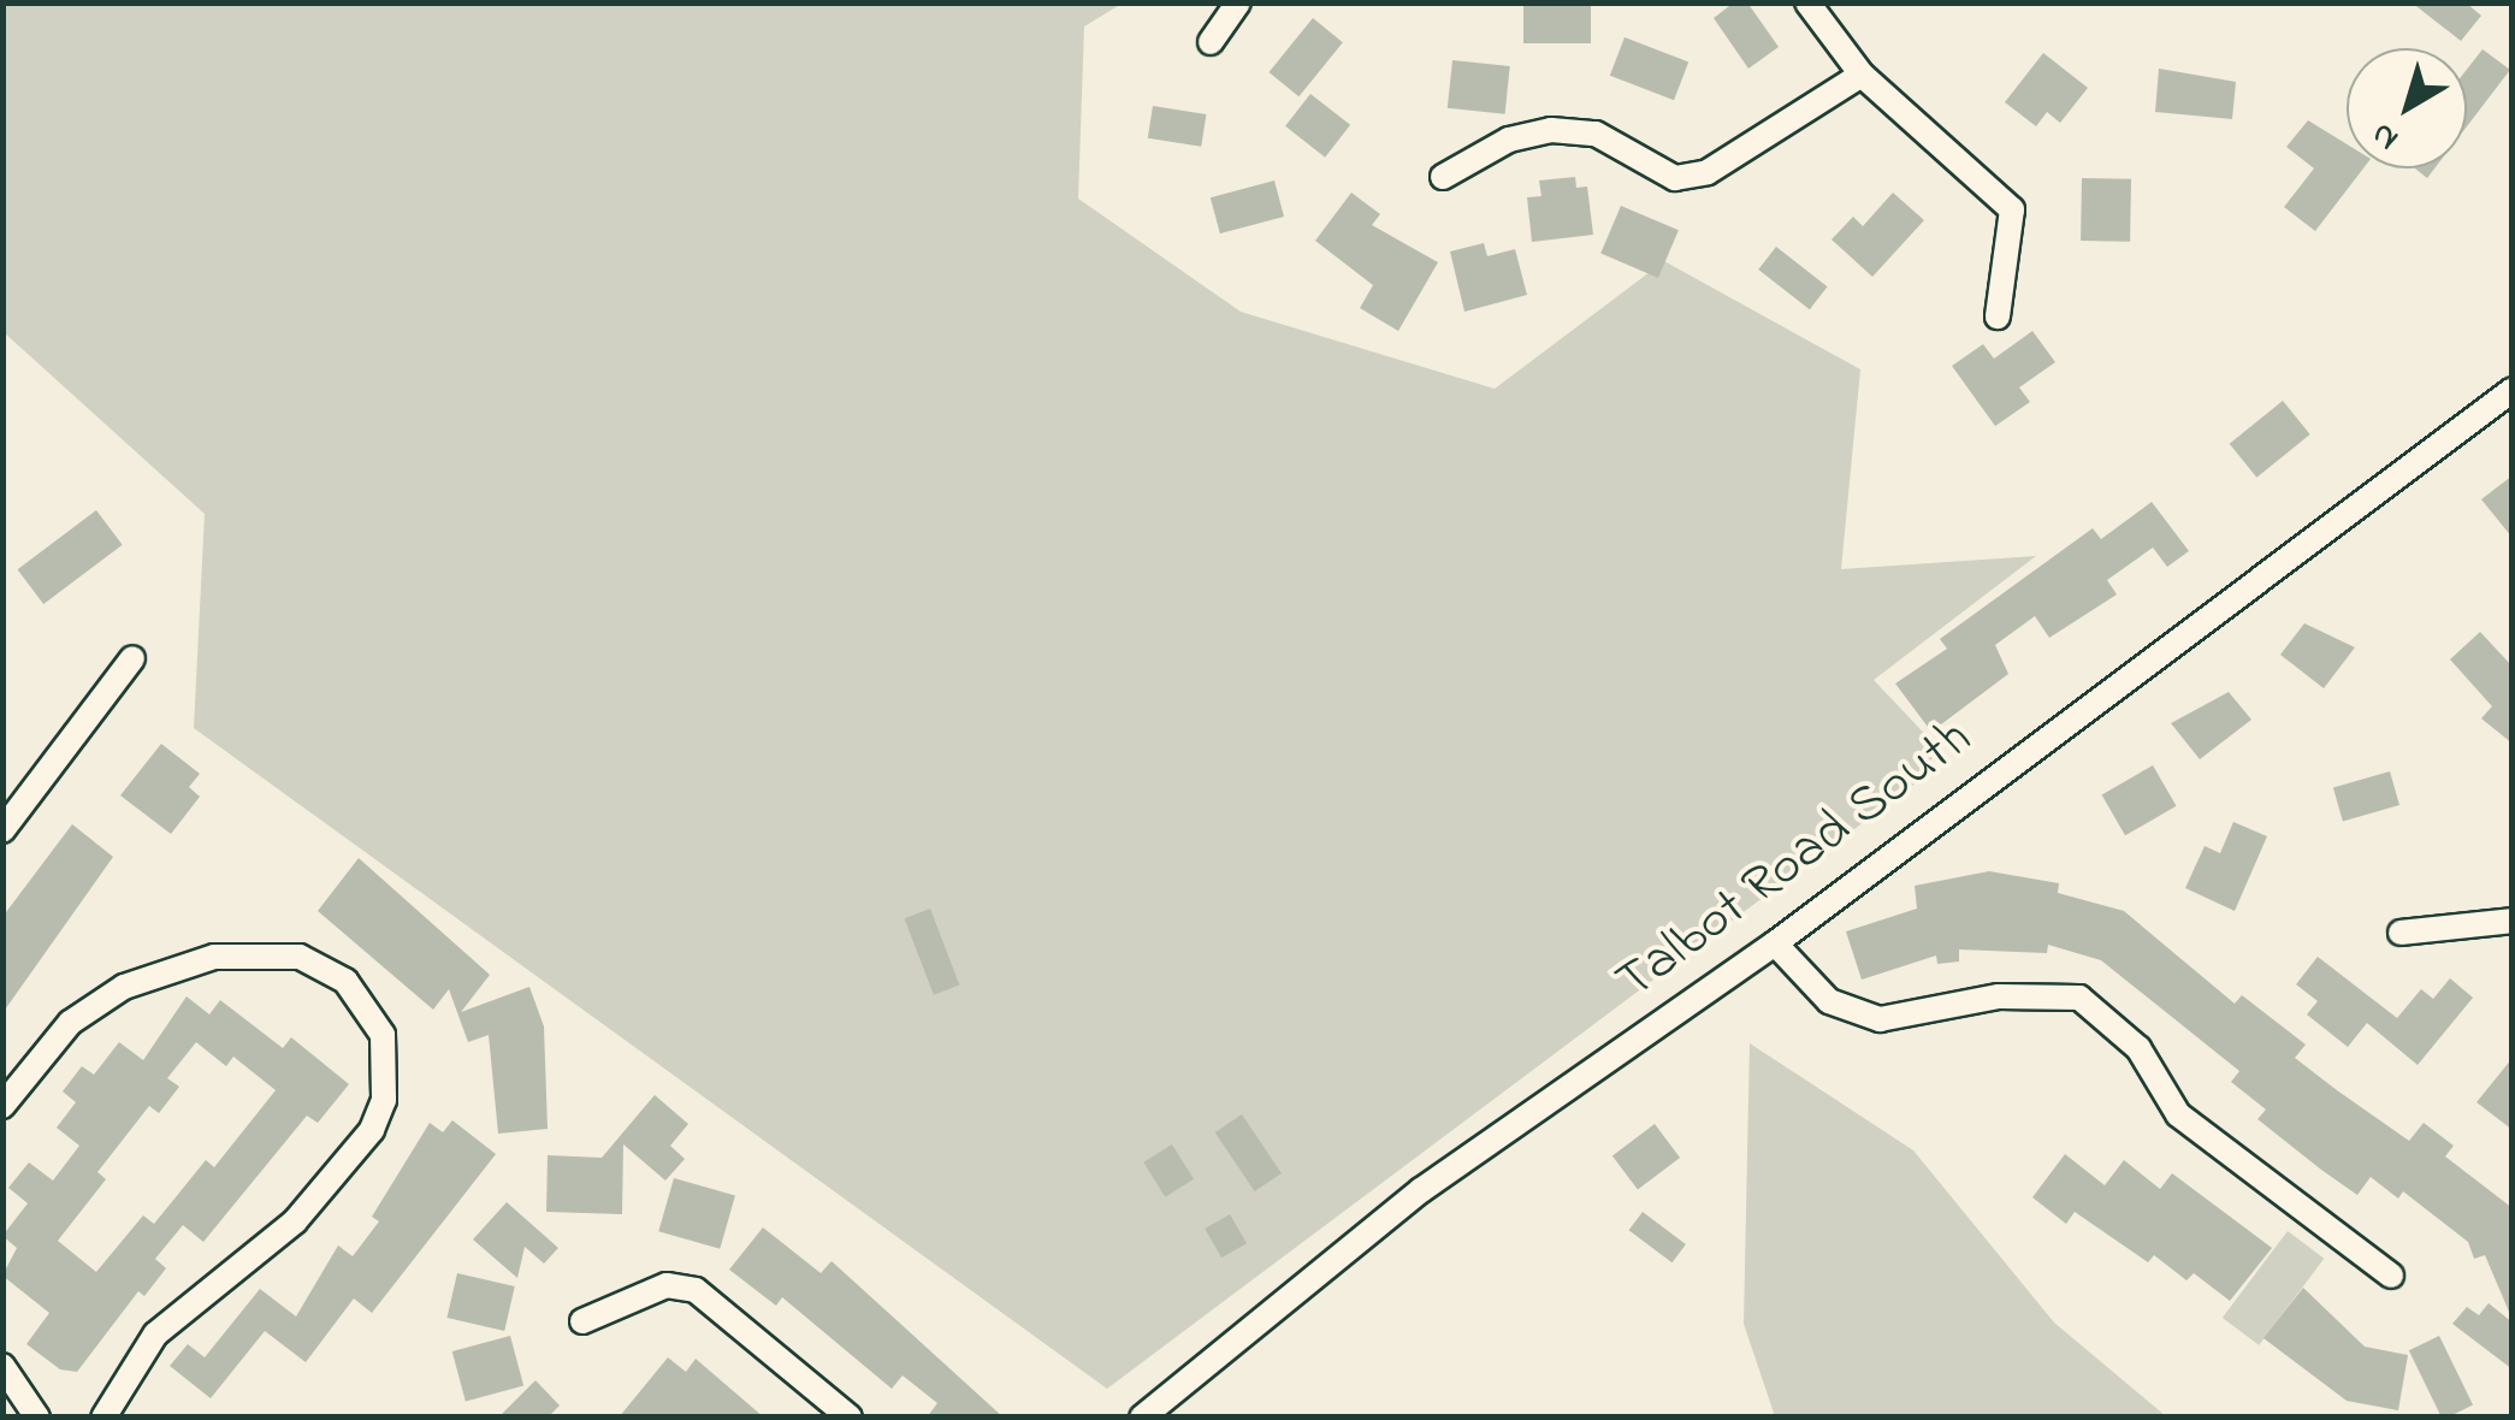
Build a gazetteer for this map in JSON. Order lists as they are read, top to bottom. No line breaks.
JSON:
{"streets":{"street":["Talbot Road South"]},"north":"bottom left"}
